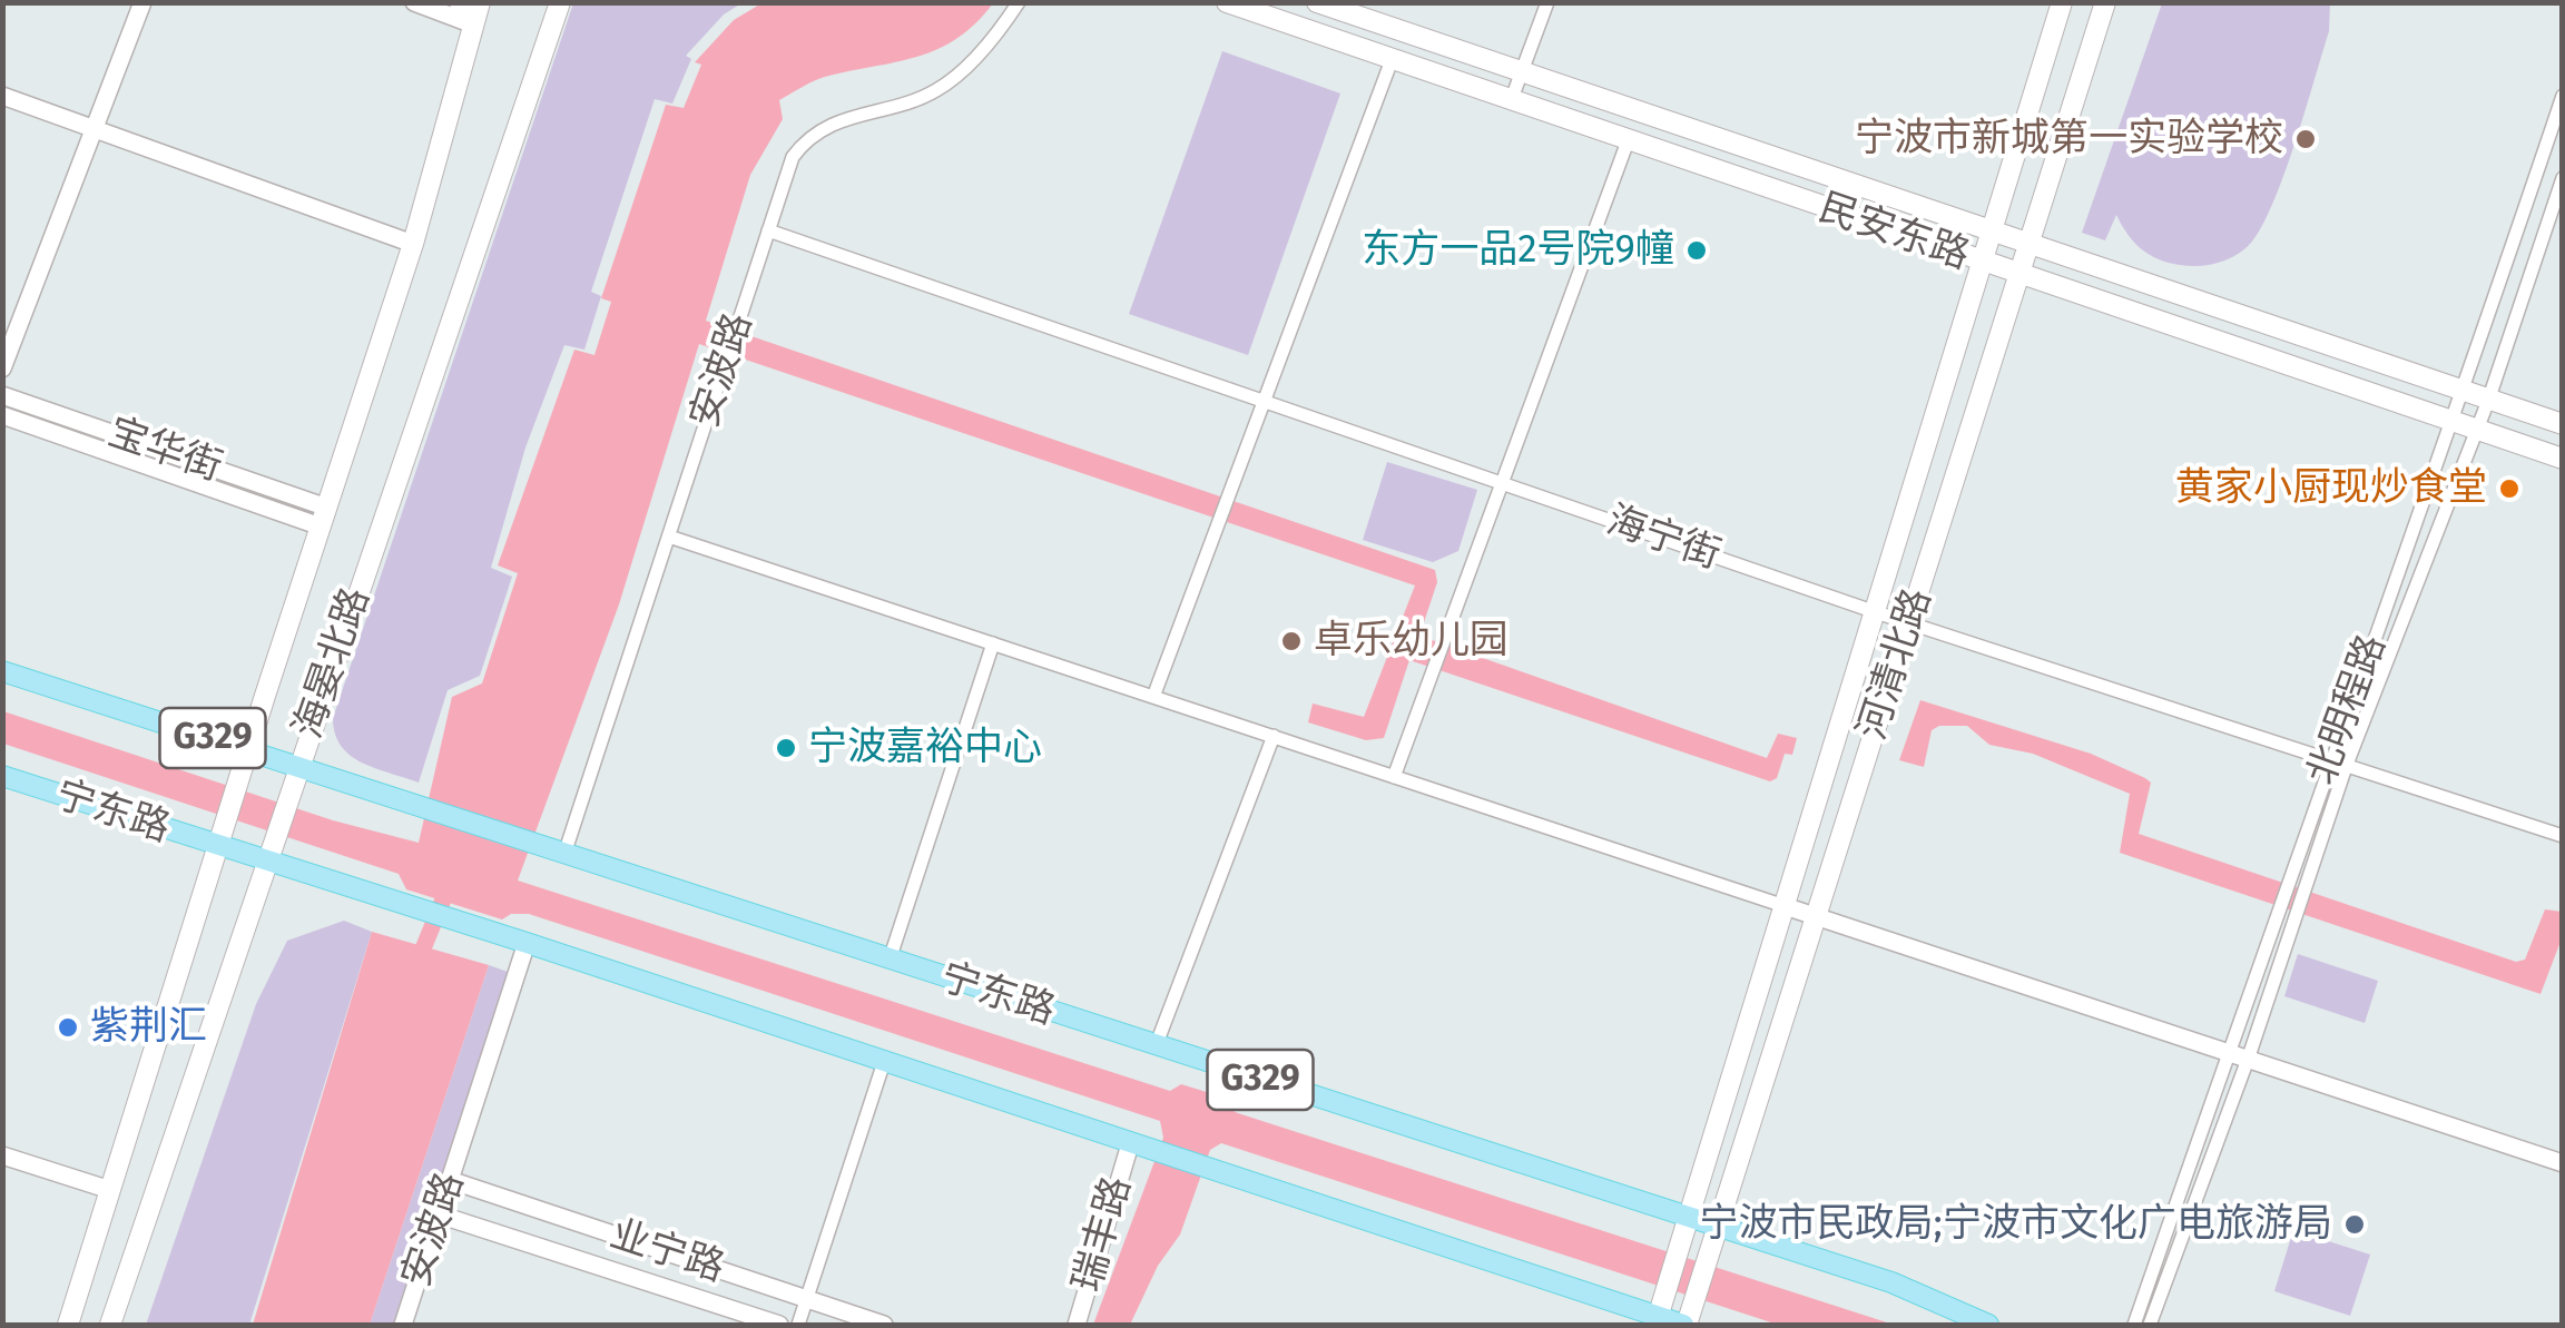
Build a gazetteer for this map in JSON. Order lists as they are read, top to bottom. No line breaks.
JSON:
{"streets":{"main road":["民安东路","海晏北路","河清北路","G329","宁东路"],"street":["安波路","宝华街","海宁街","北明程路","瑞丰路","业宁路"]},"crossings":[["民安东路","河清北路"],["民安东路","北明程路"],["安波路","海宁街"],["安波路","宁东路"],["安波路","业宁路"],["宝华街","海晏北路"],["海宁街","河清北路"],["海宁街","北明程路"],["海晏北路","宁东路"],["河清北路","宁东路"],["宁东路","瑞丰路"]],"places":["宁波市新城第一实验学校","东方一品2号院9幢","黄家小厨现炒食堂","卓乐幼儿园","宁波嘉裕中心","紫荆汇","宁波市民政局;宁波市文化广电旅游局"]}
